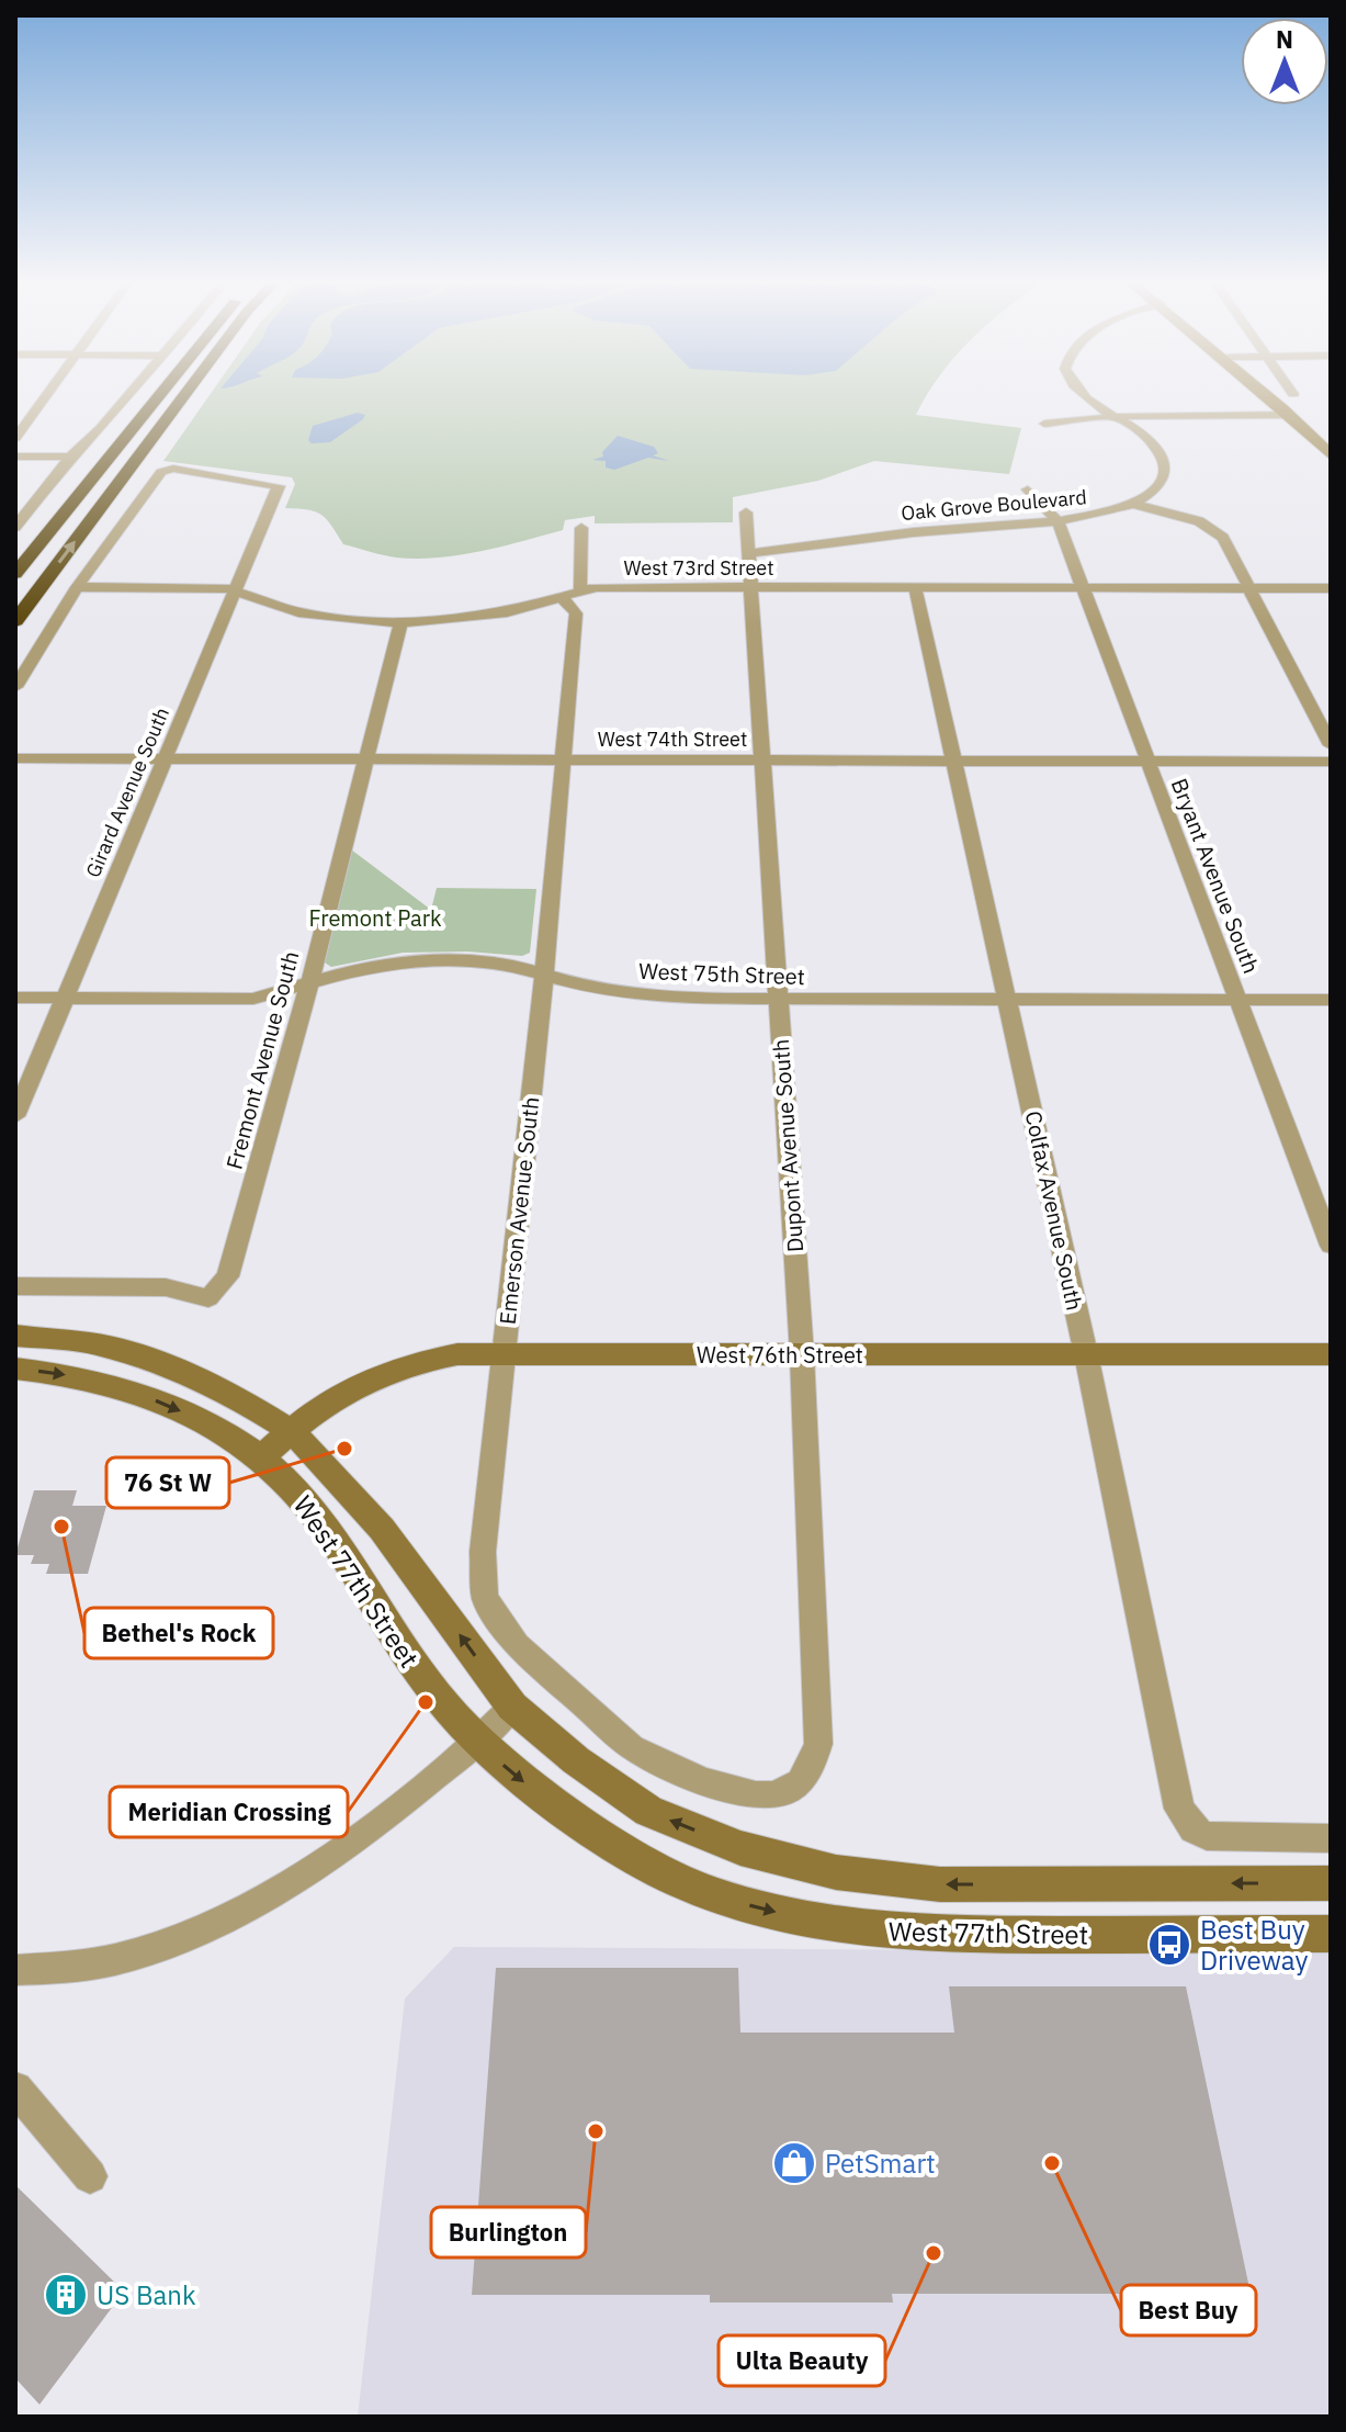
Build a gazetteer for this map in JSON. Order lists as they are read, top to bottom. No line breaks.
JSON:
{"streets":{"street":["Oak Grove Boulevard","West 73rd Street","West 74th Street","Girard Avenue South","Bryant Avenue South","West 75th Street","Fremont Avenue South","Dupont Avenue South","Emerson Avenue South","Colfax Avenue South","West 76th Street","West 77th Street"]},"crossings":[["Oak Grove Boulevard","Bryant Avenue South"],["Oak Grove Boulevard","Dupont Avenue South"],["West 73rd Street","Girard Avenue South"],["West 73rd Street","Bryant Avenue South"],["West 73rd Street","Fremont Avenue South"],["West 73rd Street","Dupont Avenue South"],["West 73rd Street","Emerson Avenue South"],["West 73rd Street","Colfax Avenue South"],["West 74th Street","Girard Avenue South"],["West 74th Street","Bryant Avenue South"],["West 74th Street","Fremont Avenue South"],["West 74th Street","Dupont Avenue South"],["West 74th Street","Emerson Avenue South"],["West 74th Street","Colfax Avenue South"],["Girard Avenue South","West 75th Street"],["Bryant Avenue South","West 75th Street"],["West 75th Street","Fremont Avenue South"],["West 75th Street","Dupont Avenue South"],["West 75th Street","Emerson Avenue South"],["West 75th Street","Colfax Avenue South"],["Dupont Avenue South","Emerson Avenue South"],["Dupont Avenue South","West 76th Street"],["Emerson Avenue South","West 76th Street"],["Colfax Avenue South","West 76th Street"],["West 76th Street","West 77th Street"]],"parks":["Fremont Park"],"places":{"other":["76 St W","Bethel's Rock","Meridian Crossing","Burlington","Best Buy","Ulta Beauty"],"bus stop":["Best Buy Driveway"],"shop":["PetSmart"],"building":["US Bank"]},"north":"top"}
